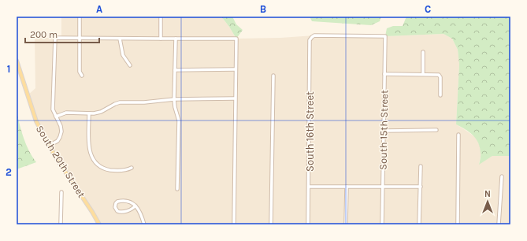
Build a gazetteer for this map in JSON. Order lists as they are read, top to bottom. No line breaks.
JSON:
{"streets":{"main road":["South 20th Street"],"street":["South 15th Street","South 16th Street"]},"crossings":[["South 15th Street","South 16th Street"]],"scale_bar":"200 m","north":"top","grid":{"columns":["A","B","C"],"rows":["1","2"]}}
